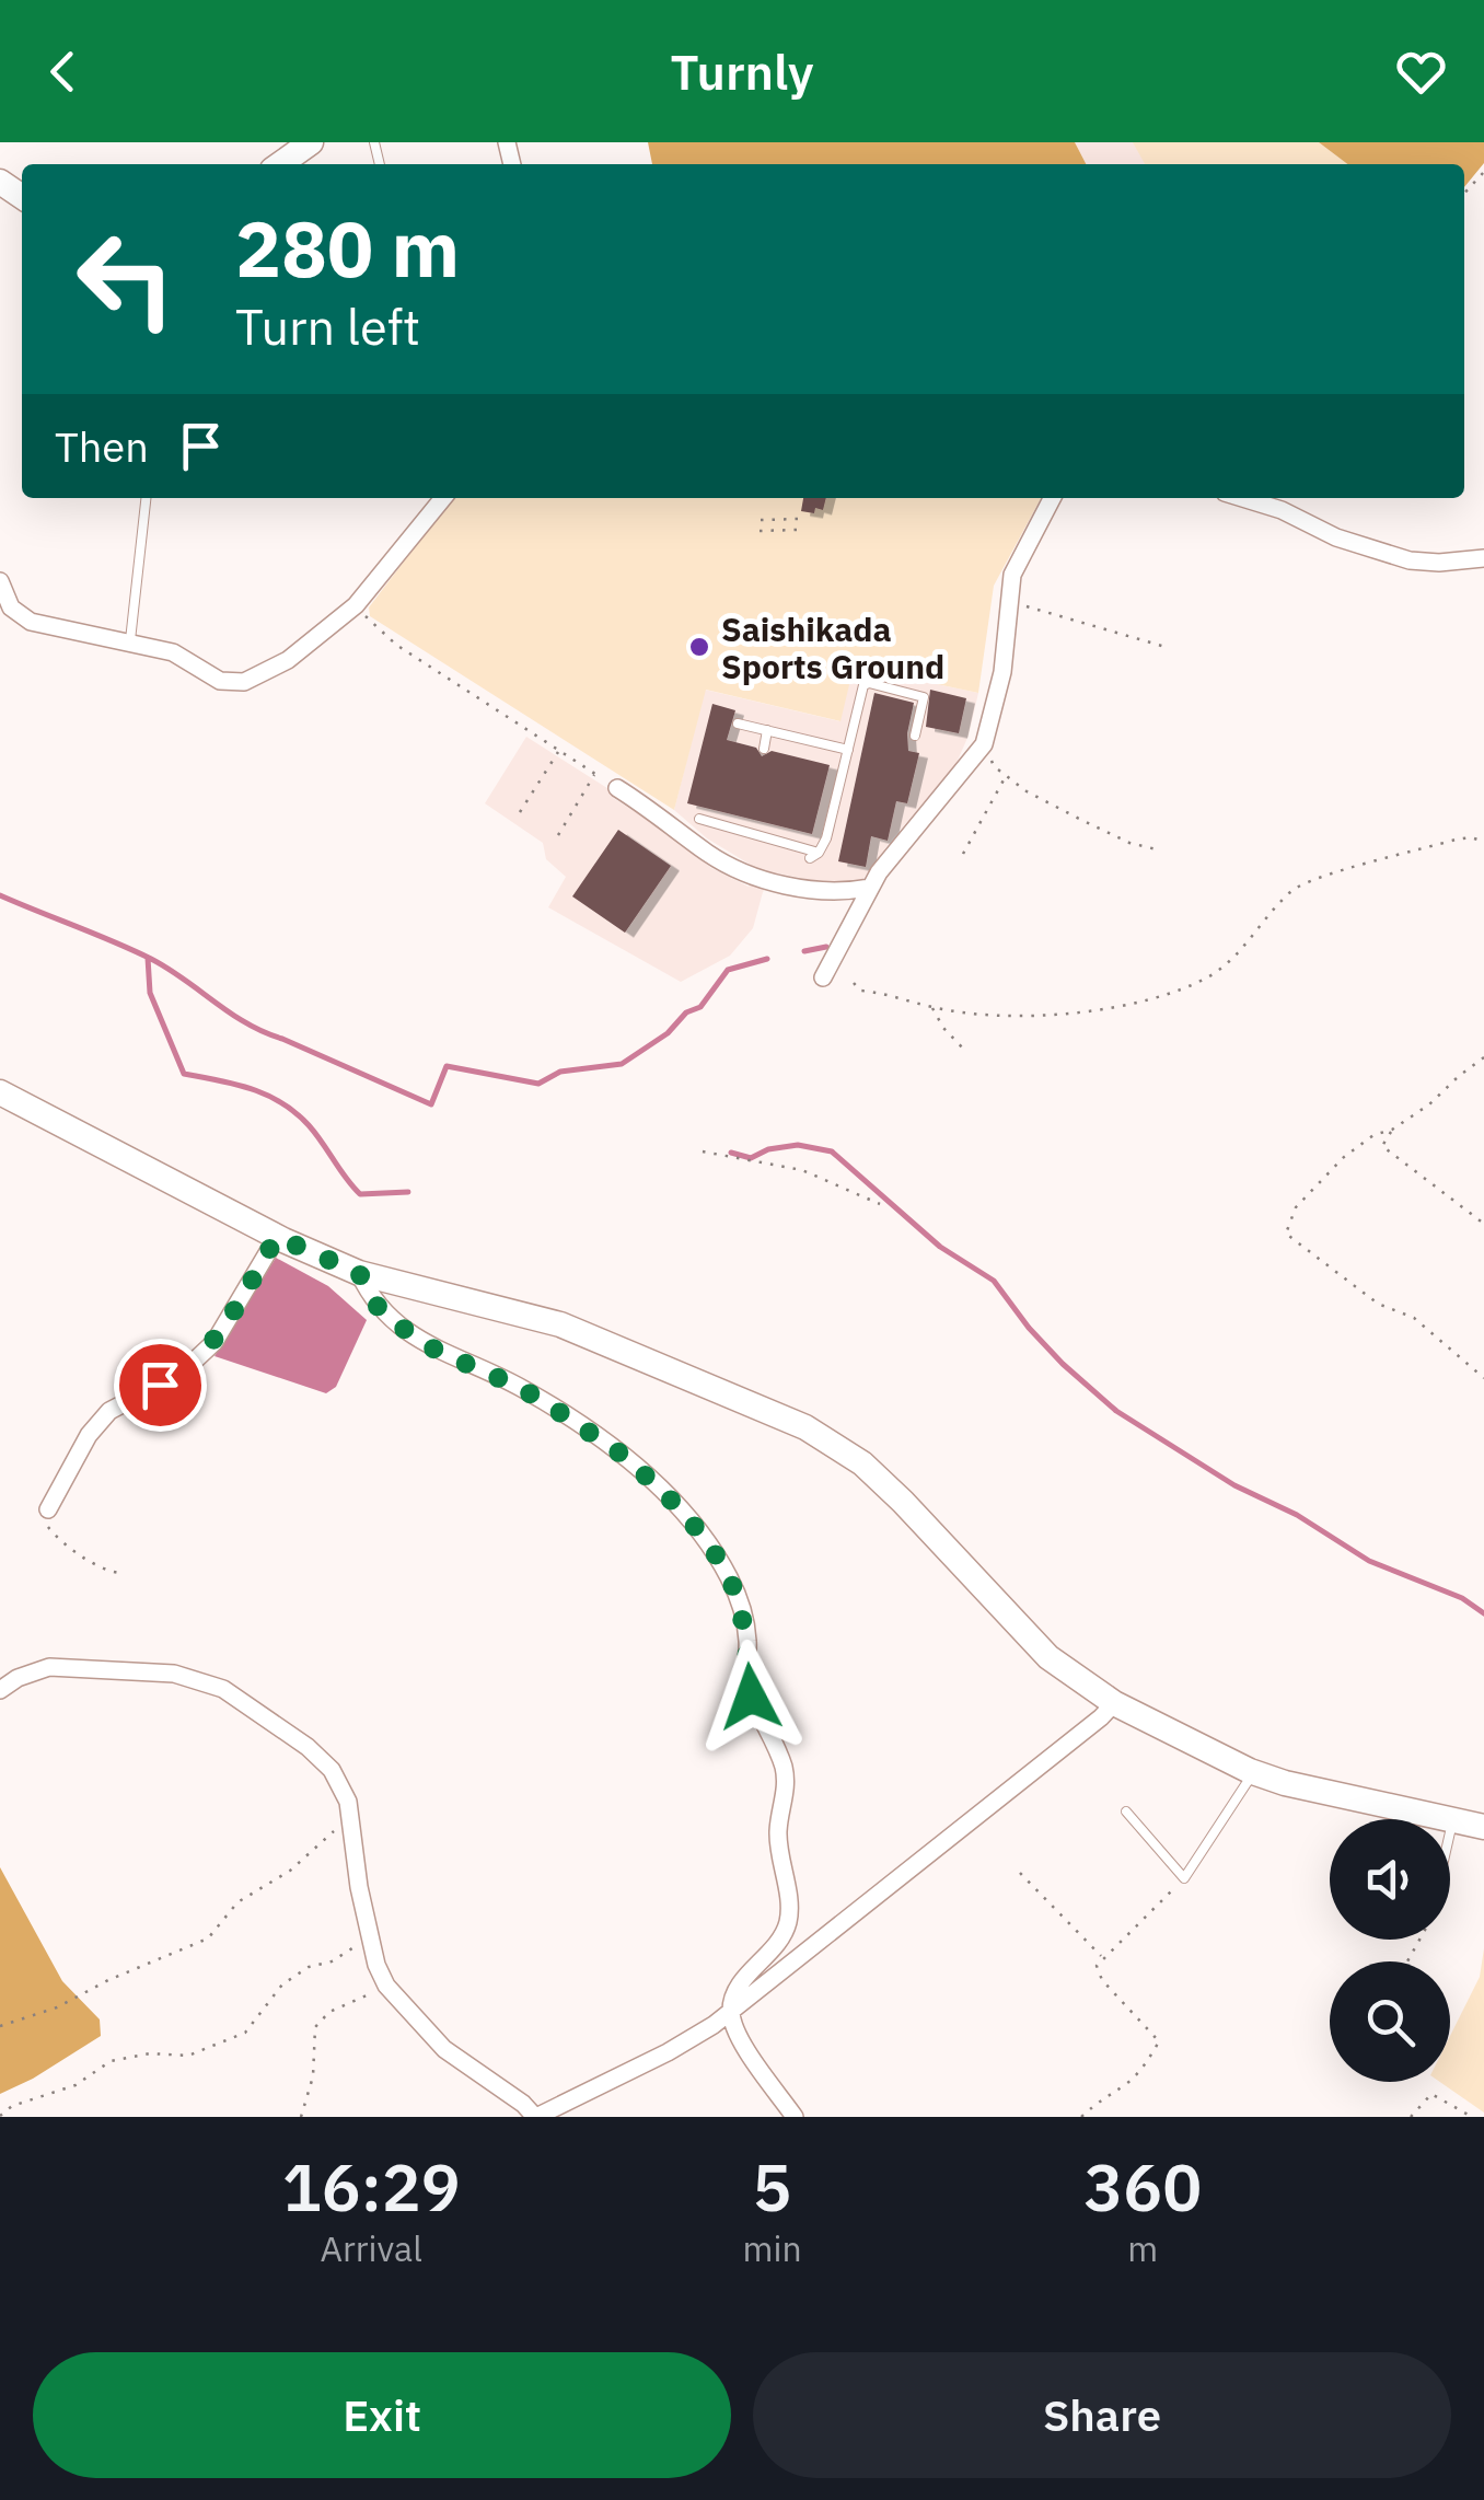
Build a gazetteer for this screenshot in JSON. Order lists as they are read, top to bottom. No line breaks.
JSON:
{"places":["Saishikada Sports Ground"],"page":{"header":"Turnly","turn":["280 m","Turn left"],"then":"Then","eta":["16:29","Arrival","5","min","360","m"],"buttons":["Exit","Share"]}}
